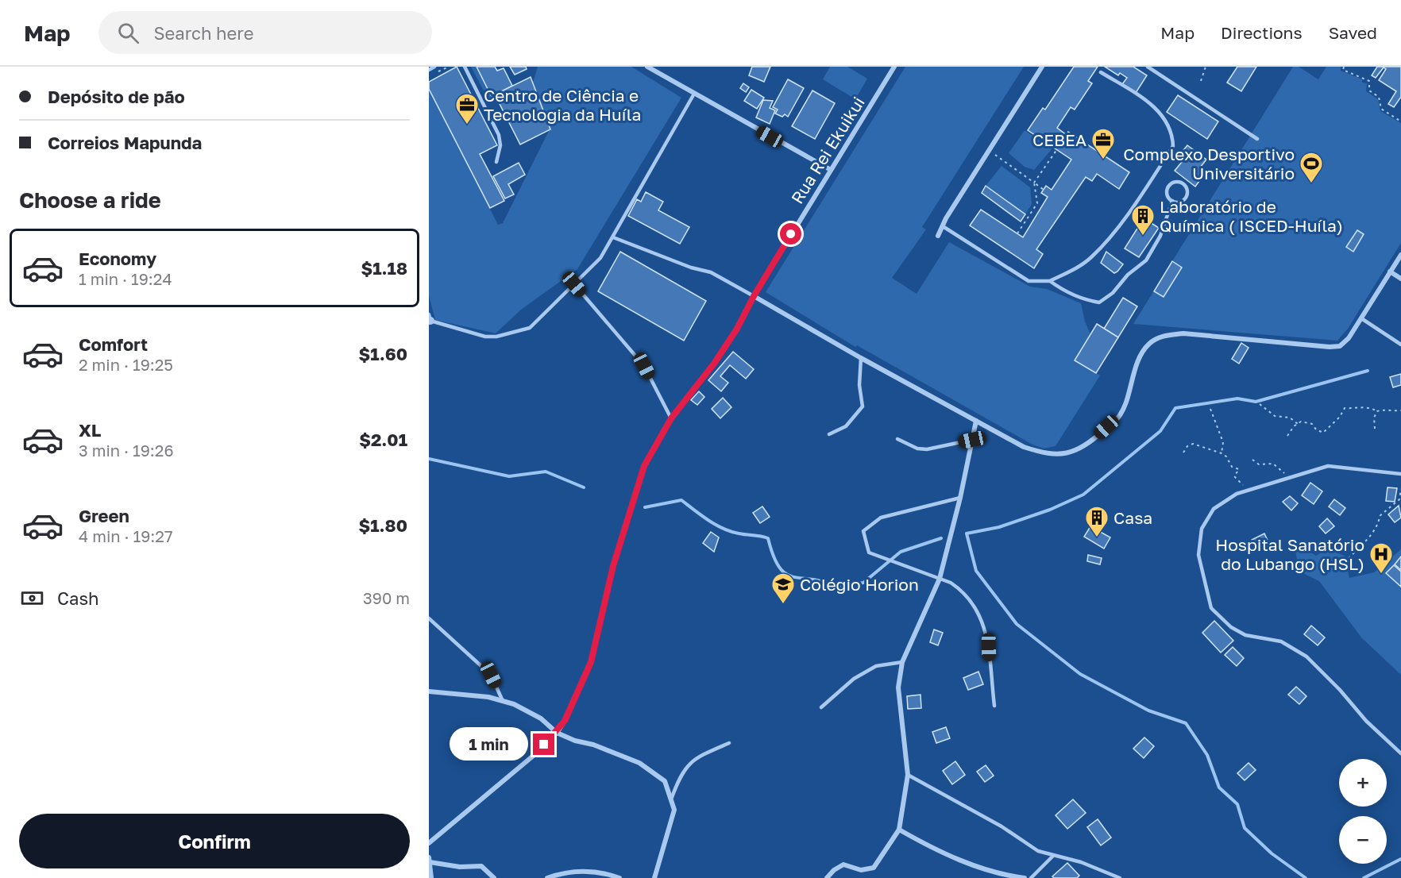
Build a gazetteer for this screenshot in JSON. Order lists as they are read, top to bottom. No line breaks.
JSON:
{"streets":{"street":["Rua Rei Ekuikui"]},"places":{"office":["Centro de Ciência e Tecnologia da Huíla","CEBEA"],"sports":["Complexo Desportivo Universitário"],"building":["Laboratório de Química ( ISCED-Huíla)","Casa"],"hospital":["Hospital Sanatório do Lubango (HSL)"],"school or university":["Colégio Horion"]},"page":{"header":"Map","search":"Search here","nav":["Map","Directions","Saved"],"banner":["Depósito de pão","Correios Mapunda"],"heading":"Choose a ride","list":[{"name":"Economy","note":"1 min · 19:24","value":"$1.18"},{"name":"Comfort","note":"2 min · 19:25","value":"$1.60"},{"name":"XL","note":"3 min · 19:26","value":"$2.01"},{"name":"Green","note":"4 min · 19:27","value":"$1.80"}],"pay":["Cash","390 m"],"bubble":"1 min","map_buttons":["+","−"],"buttons":"Confirm"}}
